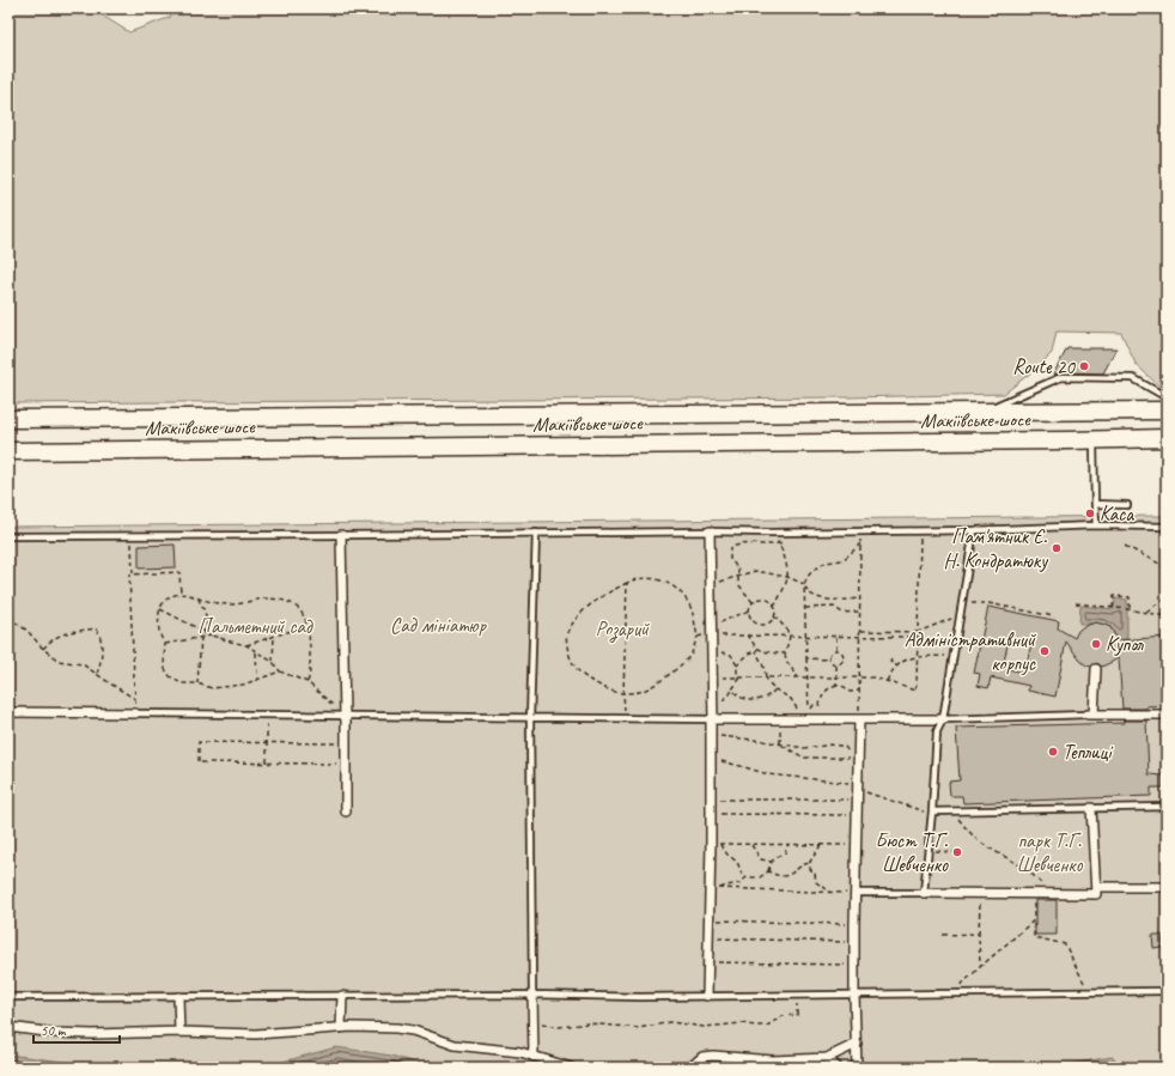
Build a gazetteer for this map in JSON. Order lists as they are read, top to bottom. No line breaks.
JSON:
{"streets":{"main road":["Макіївське шосе"]},"parks":["Сад мініатюр","Пальметний сад","Розарий","парк Т.Г. Шевченко"],"places":["Route 20","Каса","Пам'ятник Є. Н. Кондратюку","Купол","Адміністративний корпус","Теплиці","Бюст Т.Г. Шевченко"],"scale_bar":"50 m"}
